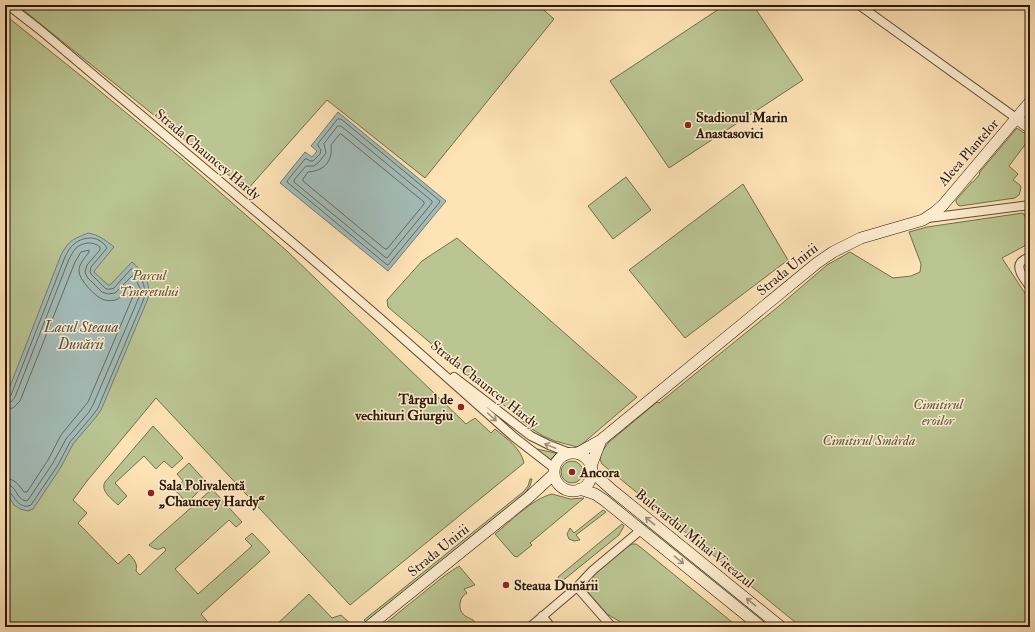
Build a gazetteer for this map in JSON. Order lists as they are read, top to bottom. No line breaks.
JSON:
{"streets":{"main road":["Aleea Plantelor","Strada Unirii","Bulevardul Mihai Viteazul"],"street":["Strada Chauncey Hardy"]},"crossings":[["Aleea Plantelor","Strada Unirii"],["Strada Chauncey Hardy","Strada Unirii"],["Strada Chauncey Hardy","Bulevardul Mihai Viteazul"],["Strada Unirii","Bulevardul Mihai Viteazul"]],"water":["Lacul Steaua Dunării"],"parks":["Parcul Tineretului","Cimitirul eroilor","Cimitirul Smârda"],"places":["Stadionul Marin Anastasovici","Târgul de vechituri Giurgiu","Ancora","Sala Polivalentă „Chauncey Hardy“","Steaua Dunării"]}
